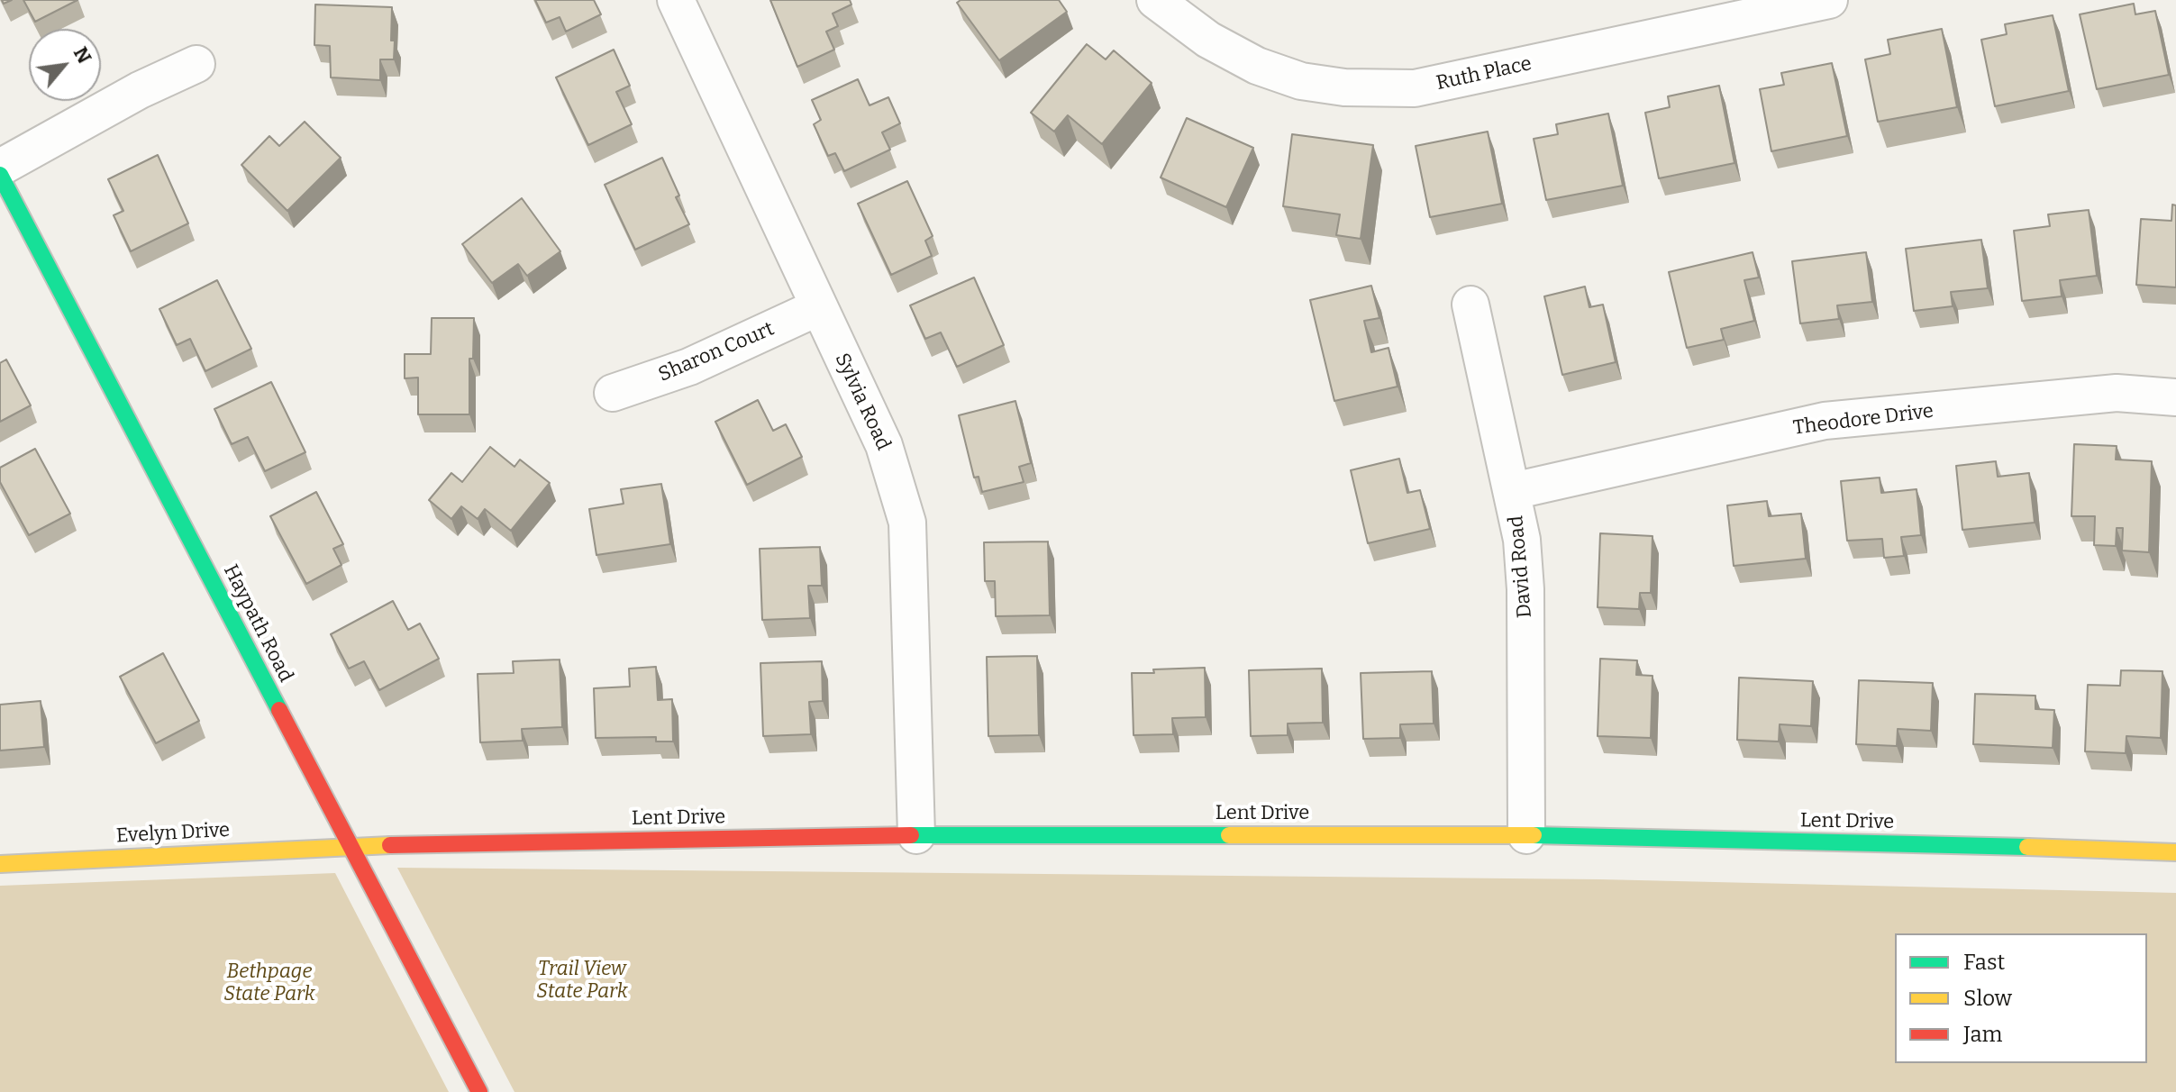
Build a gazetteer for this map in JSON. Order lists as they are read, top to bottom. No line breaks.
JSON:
{"streets":{"street":["Ruth Place","Sharon Court","Sylvia Road","Theodore Drive","David Road","Haypath Road","Lent Drive","Evelyn Drive"]},"crossings":[["Sharon Court","Sylvia Road"],["Sylvia Road","Lent Drive"],["Theodore Drive","David Road"],["David Road","Lent Drive"],["Haypath Road","Lent Drive"],["Haypath Road","Evelyn Drive"],["Lent Drive","Evelyn Drive"]],"parks":["Trail View State Park","Bethpage State Park"],"legend":["Fast","Slow","Jam"],"north":"top right"}
